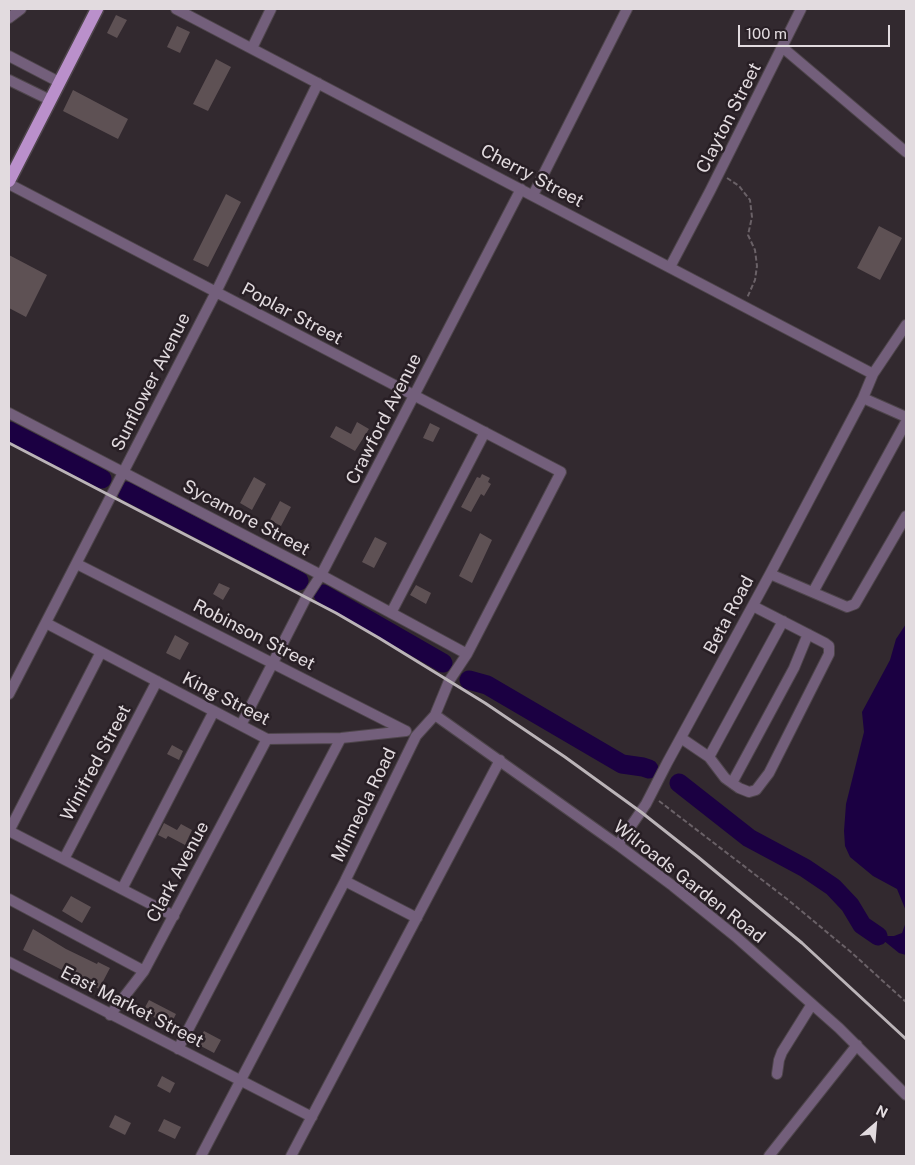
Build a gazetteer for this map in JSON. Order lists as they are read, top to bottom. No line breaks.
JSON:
{"streets":{"street":["Clayton Street","Cherry Street","Poplar Street","Sunflower Avenue","Crawford Avenue","Sycamore Street","Beta Road","Robinson Street","King Street","Winifred Street","Minneola Road","Clark Avenue","Wilroads Garden Road","East Market Street"]},"crossings":[["Clayton Street","Cherry Street"],["Cherry Street","Sunflower Avenue"],["Cherry Street","Crawford Avenue"],["Cherry Street","Beta Road"],["Poplar Street","Sunflower Avenue"],["Poplar Street","Crawford Avenue"],["Poplar Street","Minneola Road"],["Sunflower Avenue","Sycamore Street"],["Sunflower Avenue","Robinson Street"],["Sunflower Avenue","King Street"],["Crawford Avenue","Sycamore Street"],["Crawford Avenue","Robinson Street"],["Crawford Avenue","King Street"],["Sycamore Street","Minneola Road"],["Beta Road","Wilroads Garden Road"],["Robinson Street","King Street"],["Robinson Street","Minneola Road"],["King Street","Winifred Street"],["King Street","Clark Avenue"],["Minneola Road","Wilroads Garden Road"],["Minneola Road","East Market Street"],["Clark Avenue","East Market Street"]],"scale_bar":"100 m","north":"top right"}
